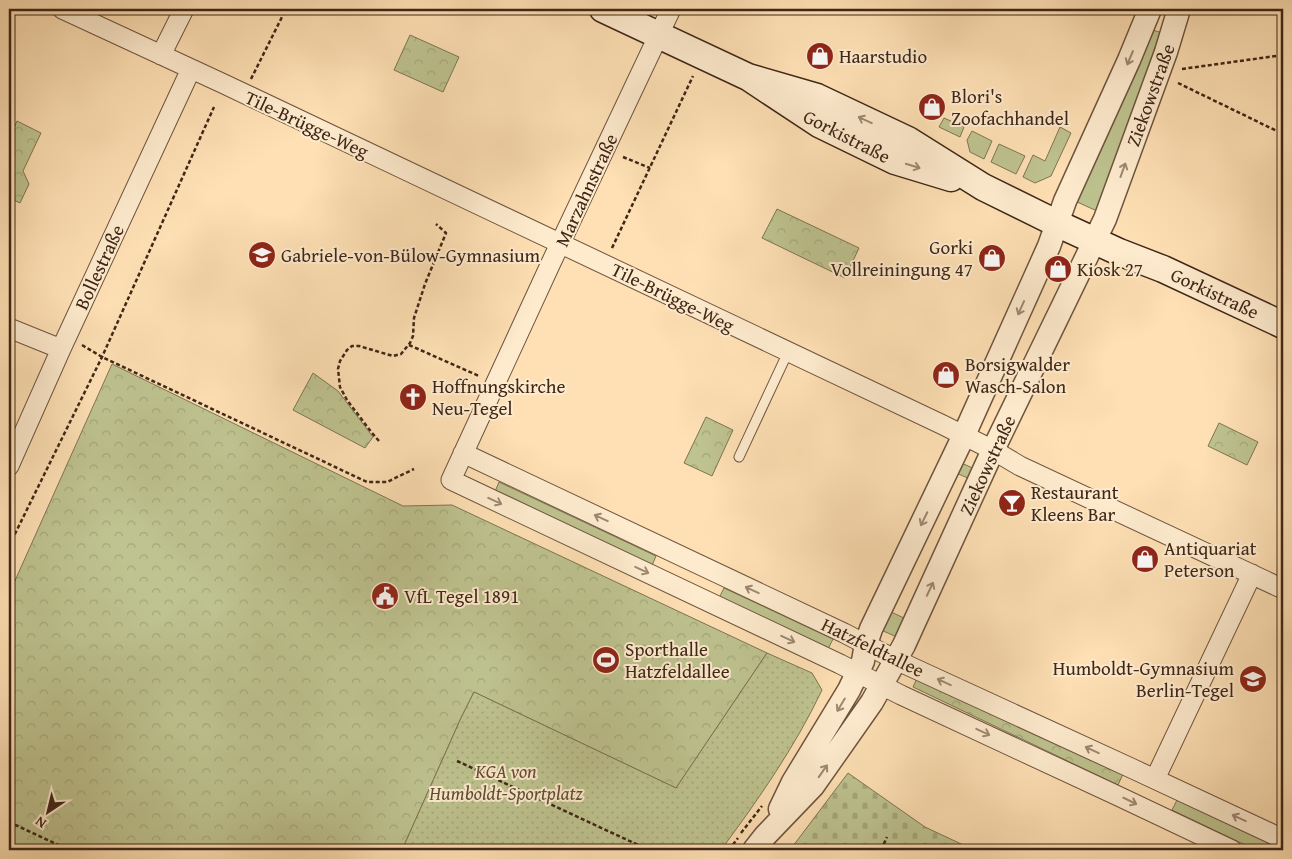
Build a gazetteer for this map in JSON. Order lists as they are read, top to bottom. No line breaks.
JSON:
{"streets":{"main road":["Gorkistraße"],"street":["Ziekowstraße","Tile-Brügge-Weg","Marzahnstraße","Bollestraße","Hatzfeldtallee"]},"crossings":[["Ziekowstraße","Tile-Brügge-Weg"],["Ziekowstraße","Gorkistraße"],["Ziekowstraße","Hatzfeldtallee"],["Tile-Brügge-Weg","Marzahnstraße"],["Tile-Brügge-Weg","Bollestraße"],["Gorkistraße","Marzahnstraße"],["Marzahnstraße","Hatzfeldtallee"]],"parks":["KGA von Humboldt-Sportplatz"],"places":{"shop":["Haarstudio","Blori's Zoofachhandel","Gorki Vollreiningung 47","Kiosk 27","Borsigwalder Wasch-Salon","Antiquariat Peterson"],"school or university":["Gabriele-von-Bülow-Gymnasium","Humboldt-Gymnasium Berlin-Tegel"],"church":["Hoffnungskirche Neu-Tegel"],"bar":["Restaurant Kleens Bar"],"public building":["VfL Tegel 1891"],"sports":["Sporthalle Hatzfeldallee"]},"north":"bottom left"}
